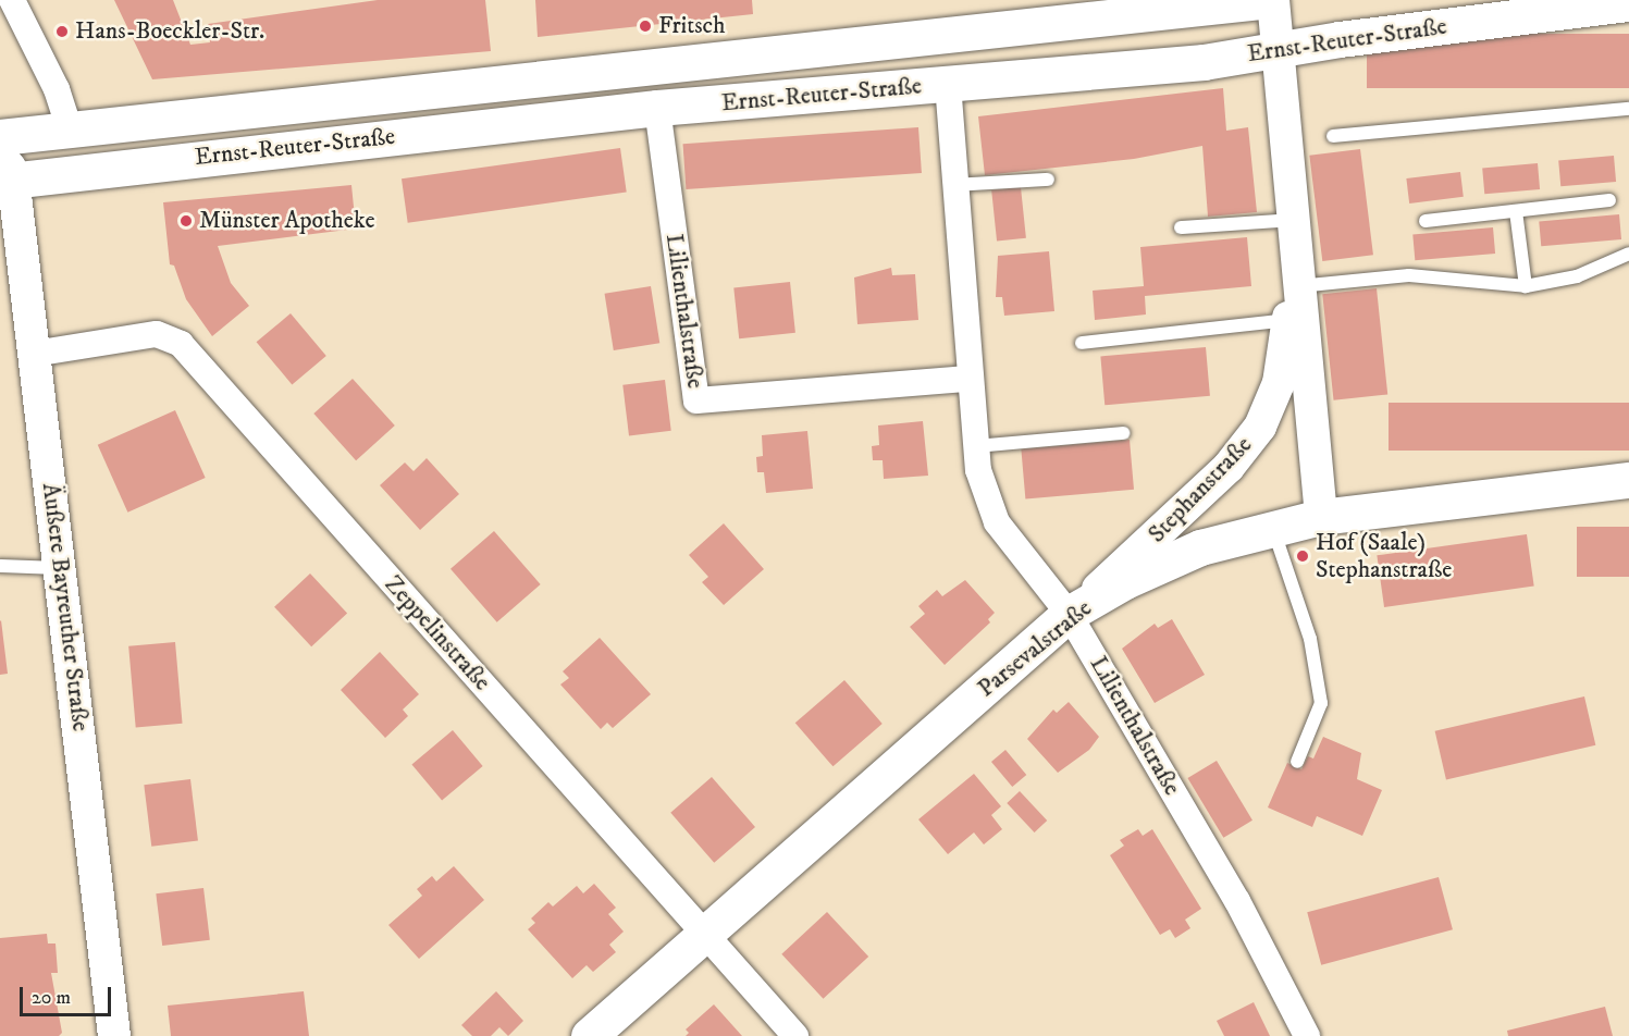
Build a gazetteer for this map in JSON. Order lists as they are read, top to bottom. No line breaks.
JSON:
{"streets":{"main road":["Ernst-Reuter-Straße","Parsevalstraße"],"street":["Lilienthalstraße","Stephanstraße","Äußere Bayreuther Straße","Zeppelinstraße"]},"crossings":[["Ernst-Reuter-Straße","Lilienthalstraße"],["Ernst-Reuter-Straße","Stephanstraße"],["Ernst-Reuter-Straße","Äußere Bayreuther Straße"],["Lilienthalstraße","Stephanstraße"],["Lilienthalstraße","Parsevalstraße"],["Stephanstraße","Parsevalstraße"],["Äußere Bayreuther Straße","Zeppelinstraße"],["Zeppelinstraße","Parsevalstraße"]],"places":["Fritsch","Hans-Boeckler-Str.","Münster Apotheke","Hof (Saale) Stephanstraße"],"scale_bar":"20 m"}
